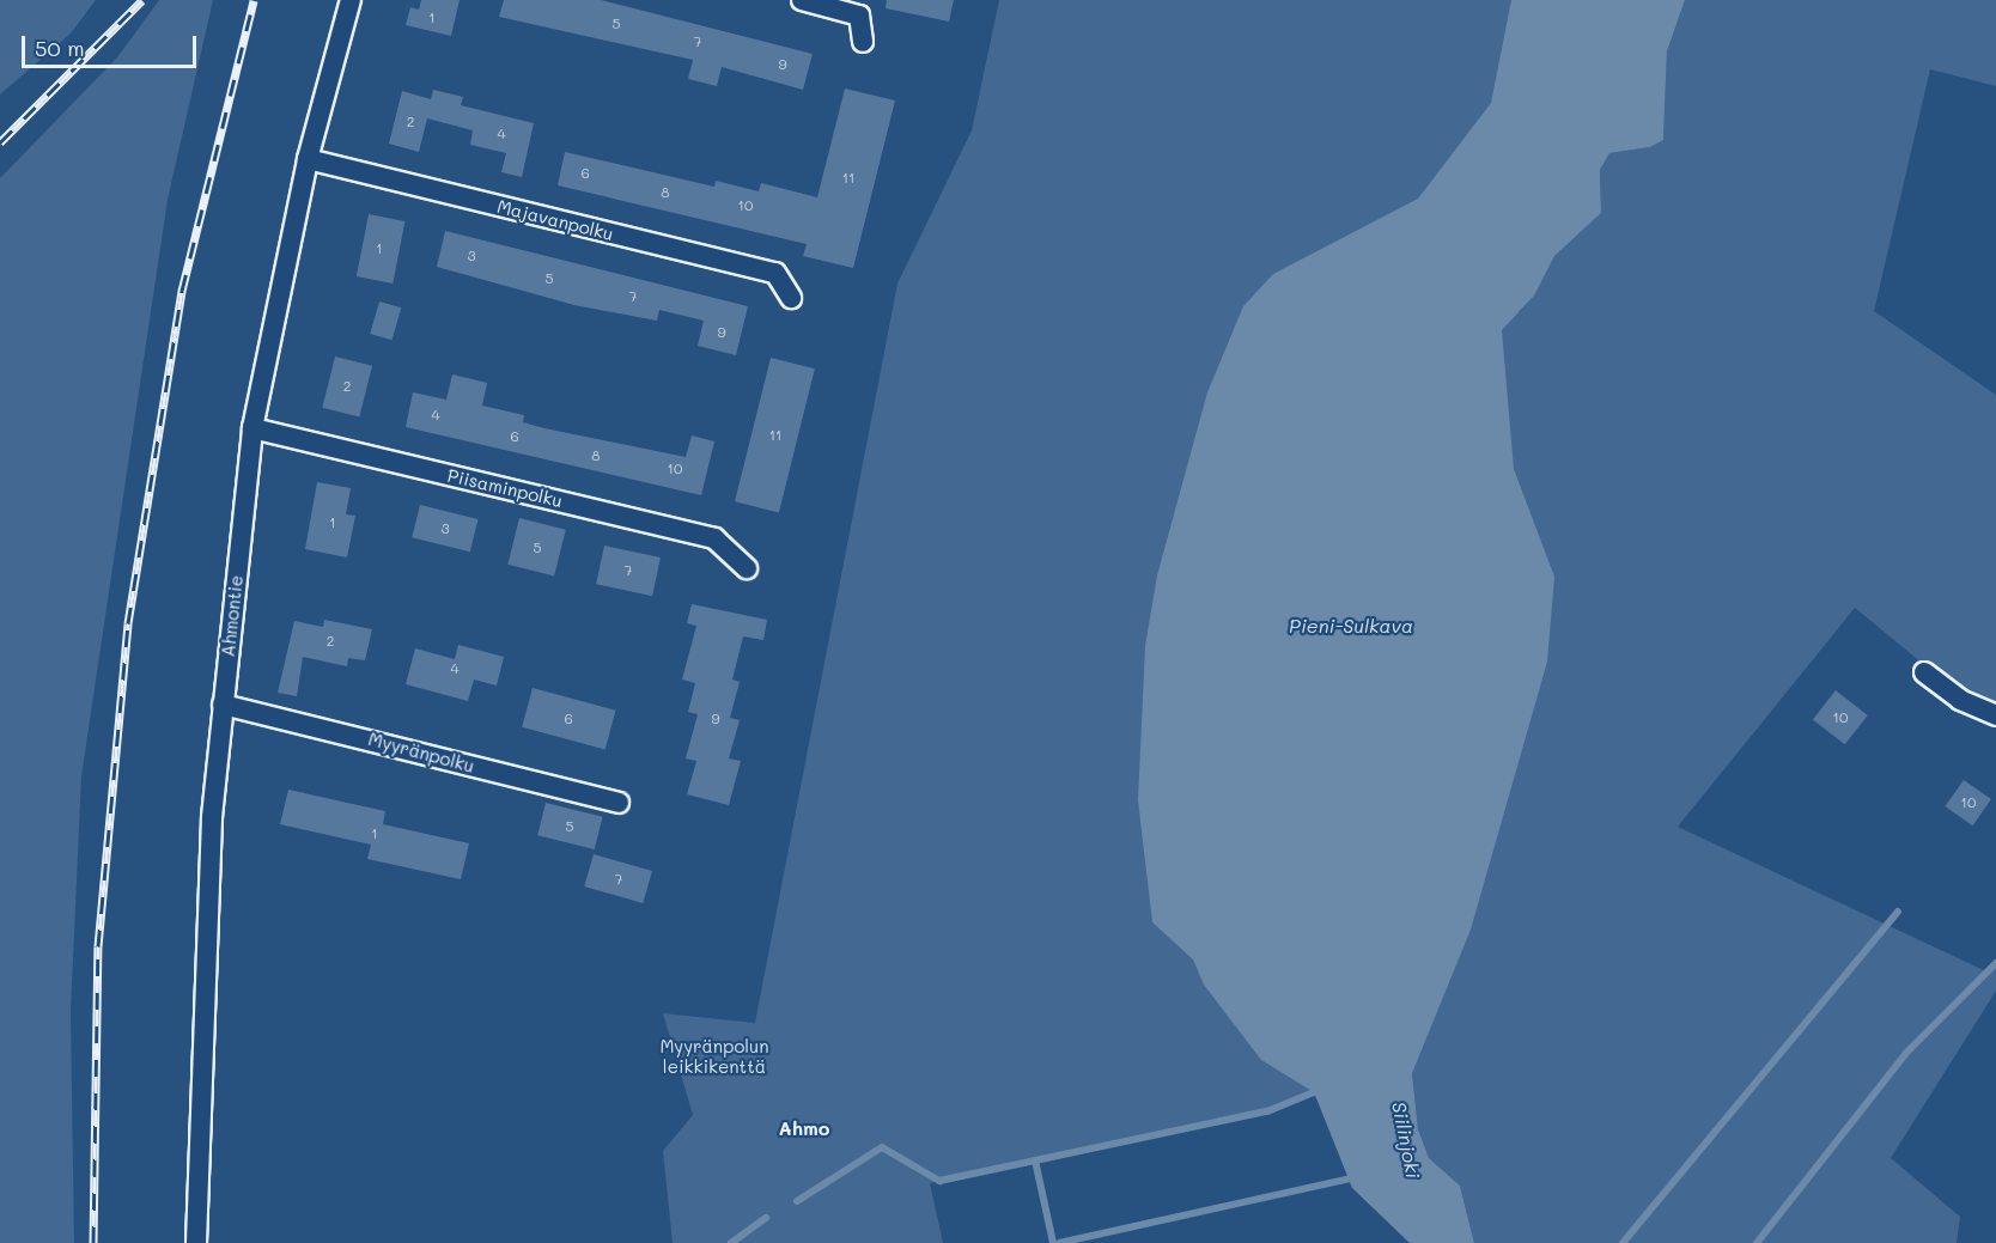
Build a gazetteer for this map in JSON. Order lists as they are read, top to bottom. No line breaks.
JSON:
{"streets":{"street":["Majavanpolku","Piisaminpolku","Ahmontie","Myyränpolku"]},"crossings":[["Majavanpolku","Ahmontie"],["Piisaminpolku","Ahmontie"],["Ahmontie","Myyränpolku"]],"districts":["Ahmo"],"water":["Pieni-Sulkava","Siilinjoki"],"parks":["Myyränpolun leikkikenttä"],"house_numbers":["1","5","7","9","2","4","6","11","8","10","1","3","5","7","9","2","4","11","6","8","10","1","3","5","7","2","4","10","6","9","10","5","1","7"],"scale_bar":"50 m"}
